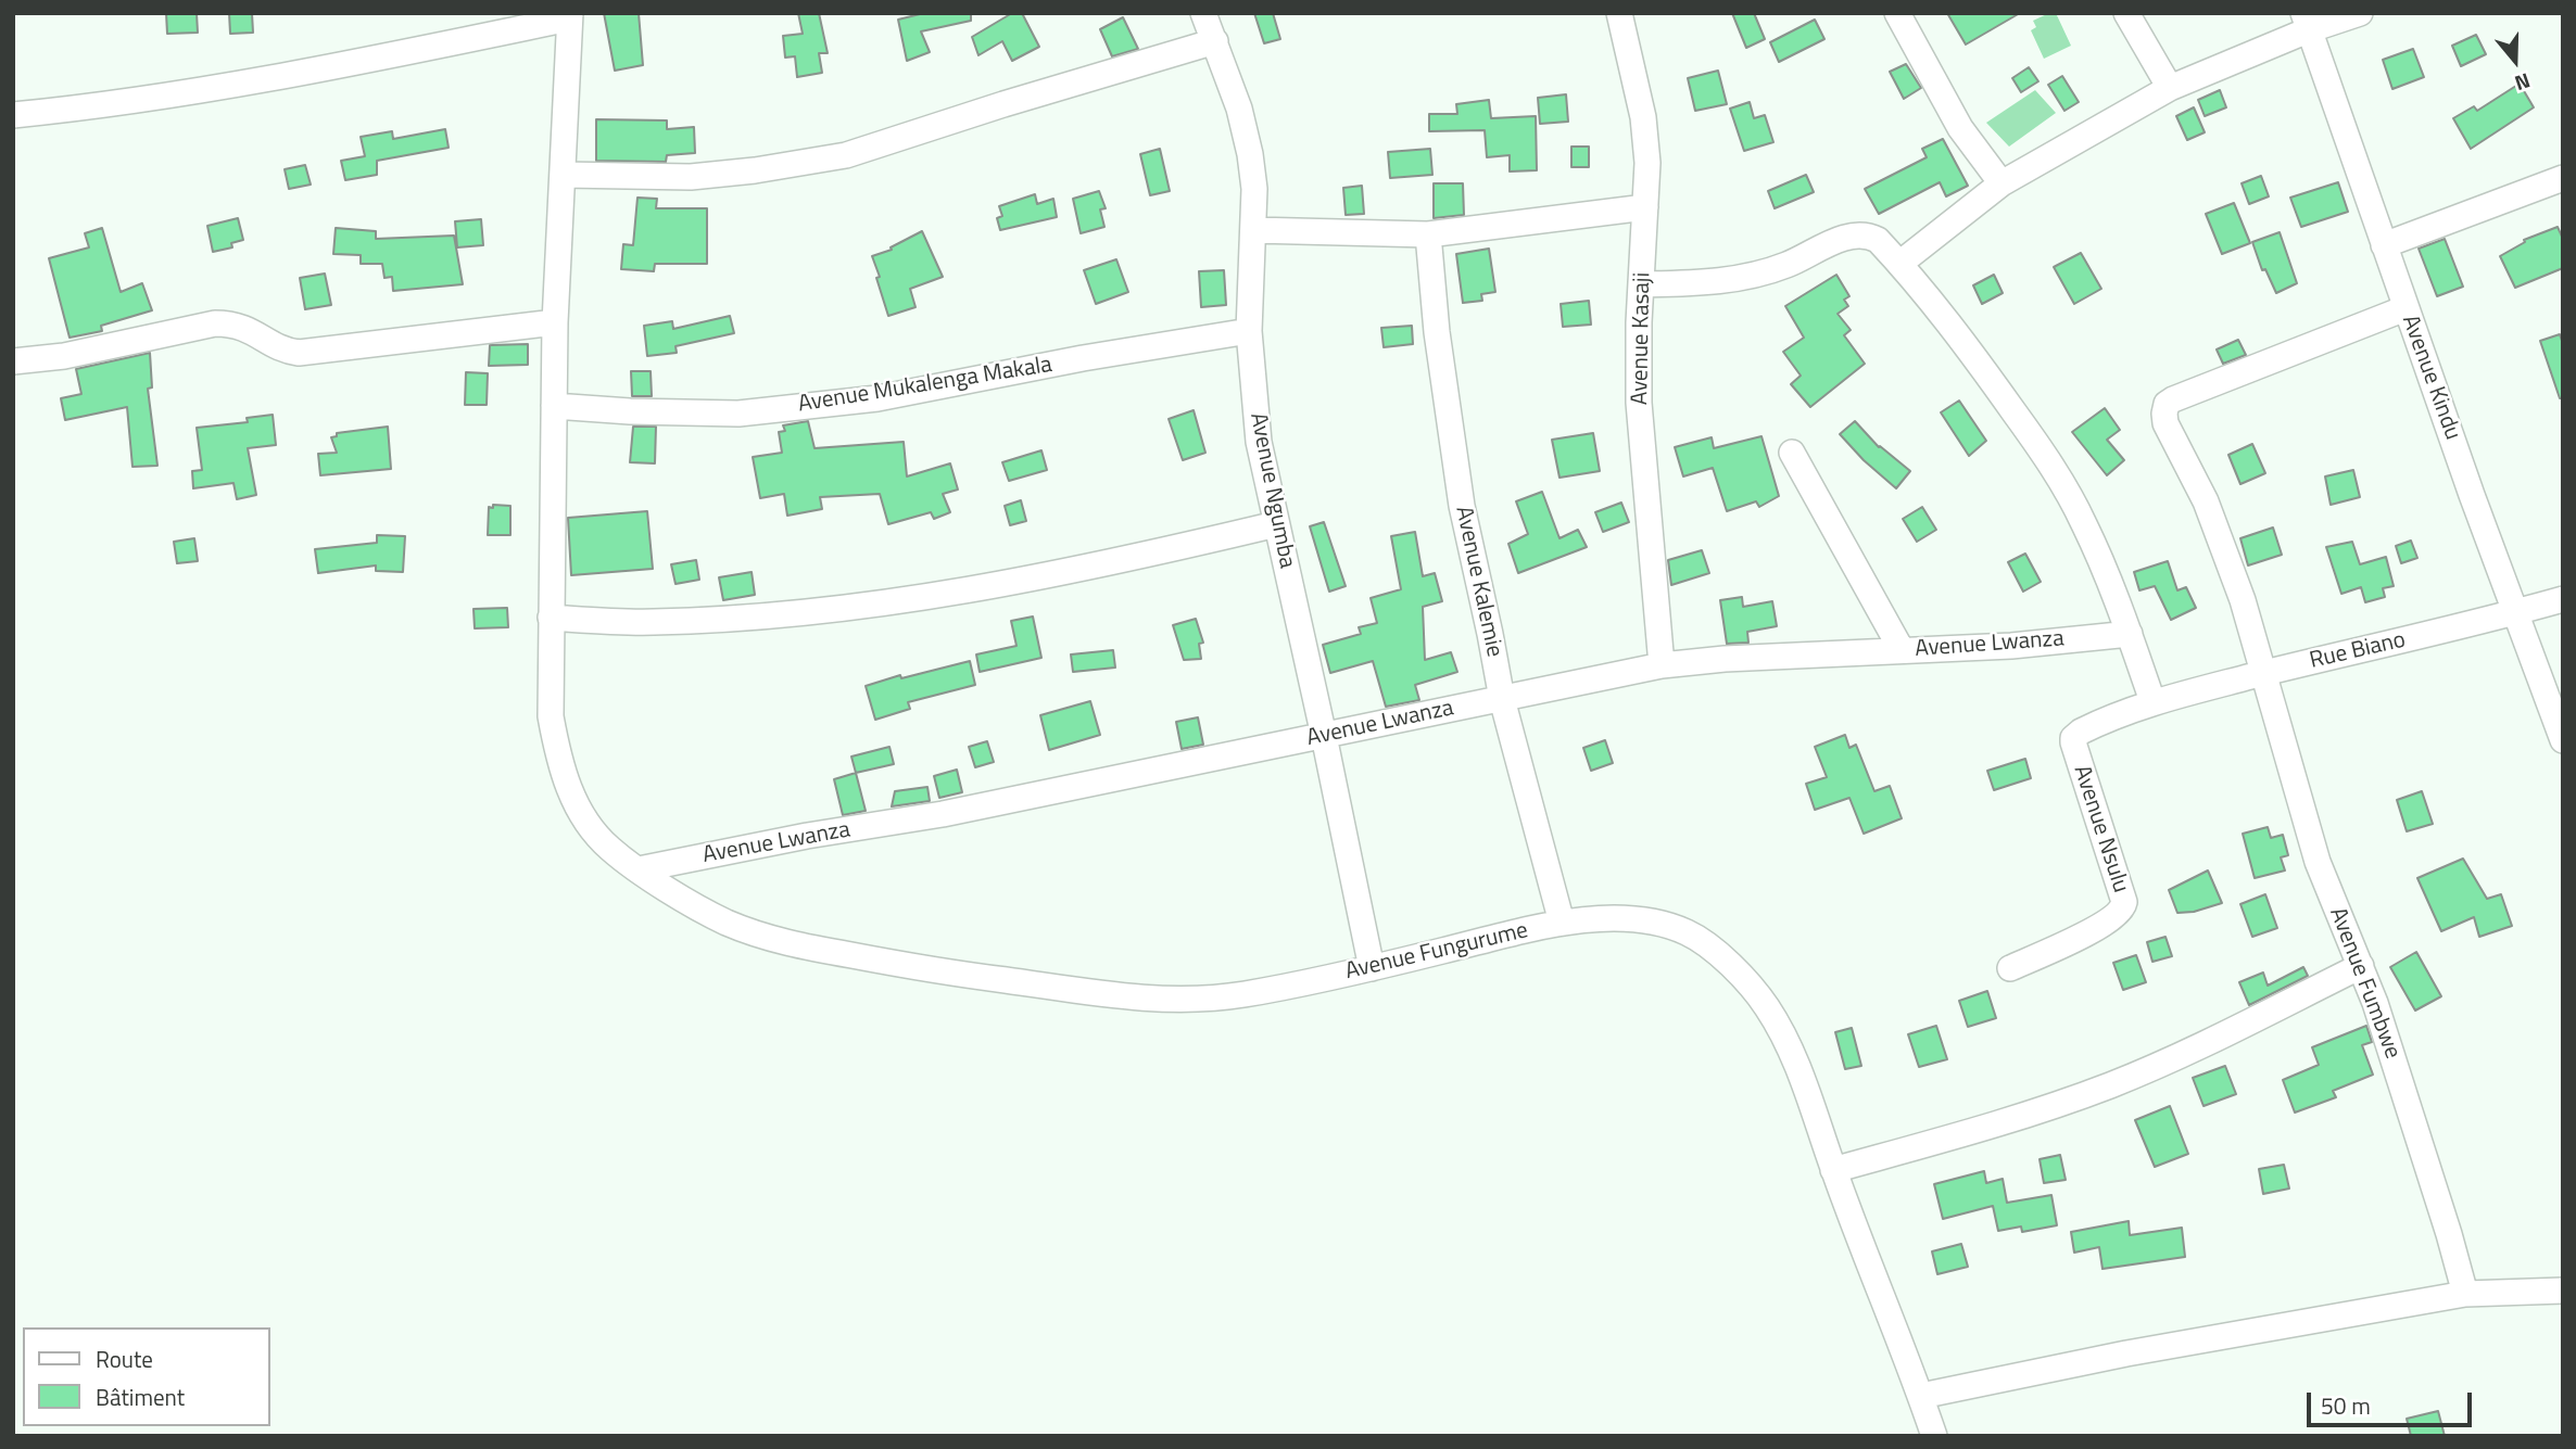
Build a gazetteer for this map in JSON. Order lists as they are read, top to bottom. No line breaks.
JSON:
{"streets":{"street":["Avenue Kasaji","Avenue Kindu","Avenue Mukalenga Makala","Avenue Ngumba","Avenue Kalemie","Avenue Lwanza","Rue Biano","Avenue Nsulu","Avenue Fungurume","Avenue Fumbwe"]},"crossings":[["Avenue Kasaji","Avenue Lwanza"],["Avenue Kindu","Rue Biano"],["Avenue Kindu","Avenue Fumbwe"],["Avenue Mukalenga Makala","Avenue Ngumba"],["Avenue Mukalenga Makala","Avenue Fungurume"],["Avenue Ngumba","Avenue Lwanza"],["Avenue Ngumba","Avenue Fungurume"],["Avenue Kalemie","Avenue Lwanza"],["Avenue Kalemie","Avenue Fungurume"],["Avenue Lwanza","Avenue Fungurume"],["Rue Biano","Avenue Nsulu"],["Rue Biano","Avenue Fumbwe"]],"legend":["Route","Bâtiment"],"scale_bar":"50 m","north":"bottom"}
